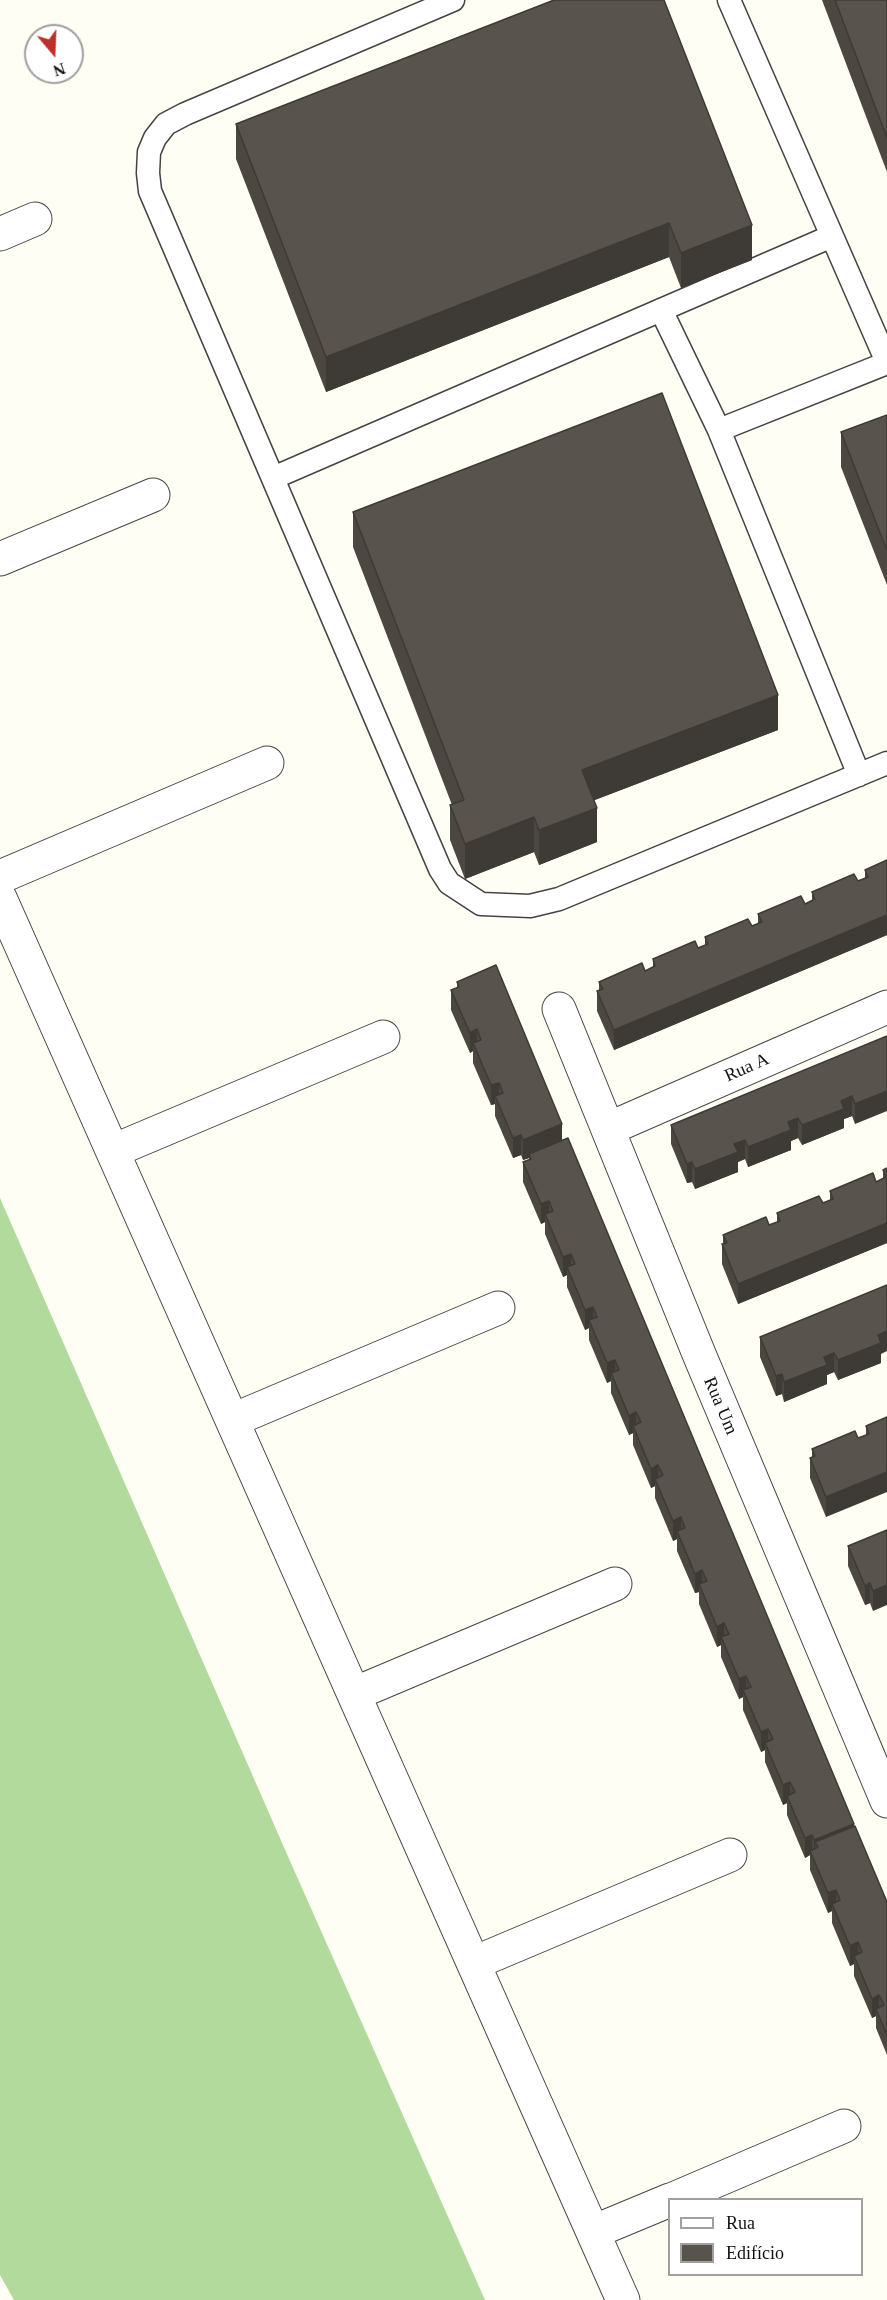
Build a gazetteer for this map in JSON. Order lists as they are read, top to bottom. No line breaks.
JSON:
{"streets":{"street":["Rua A","Rua Um"]},"crossings":[["Rua A","Rua Um"]],"legend":["Rua","Edifício"],"north":"bottom"}
